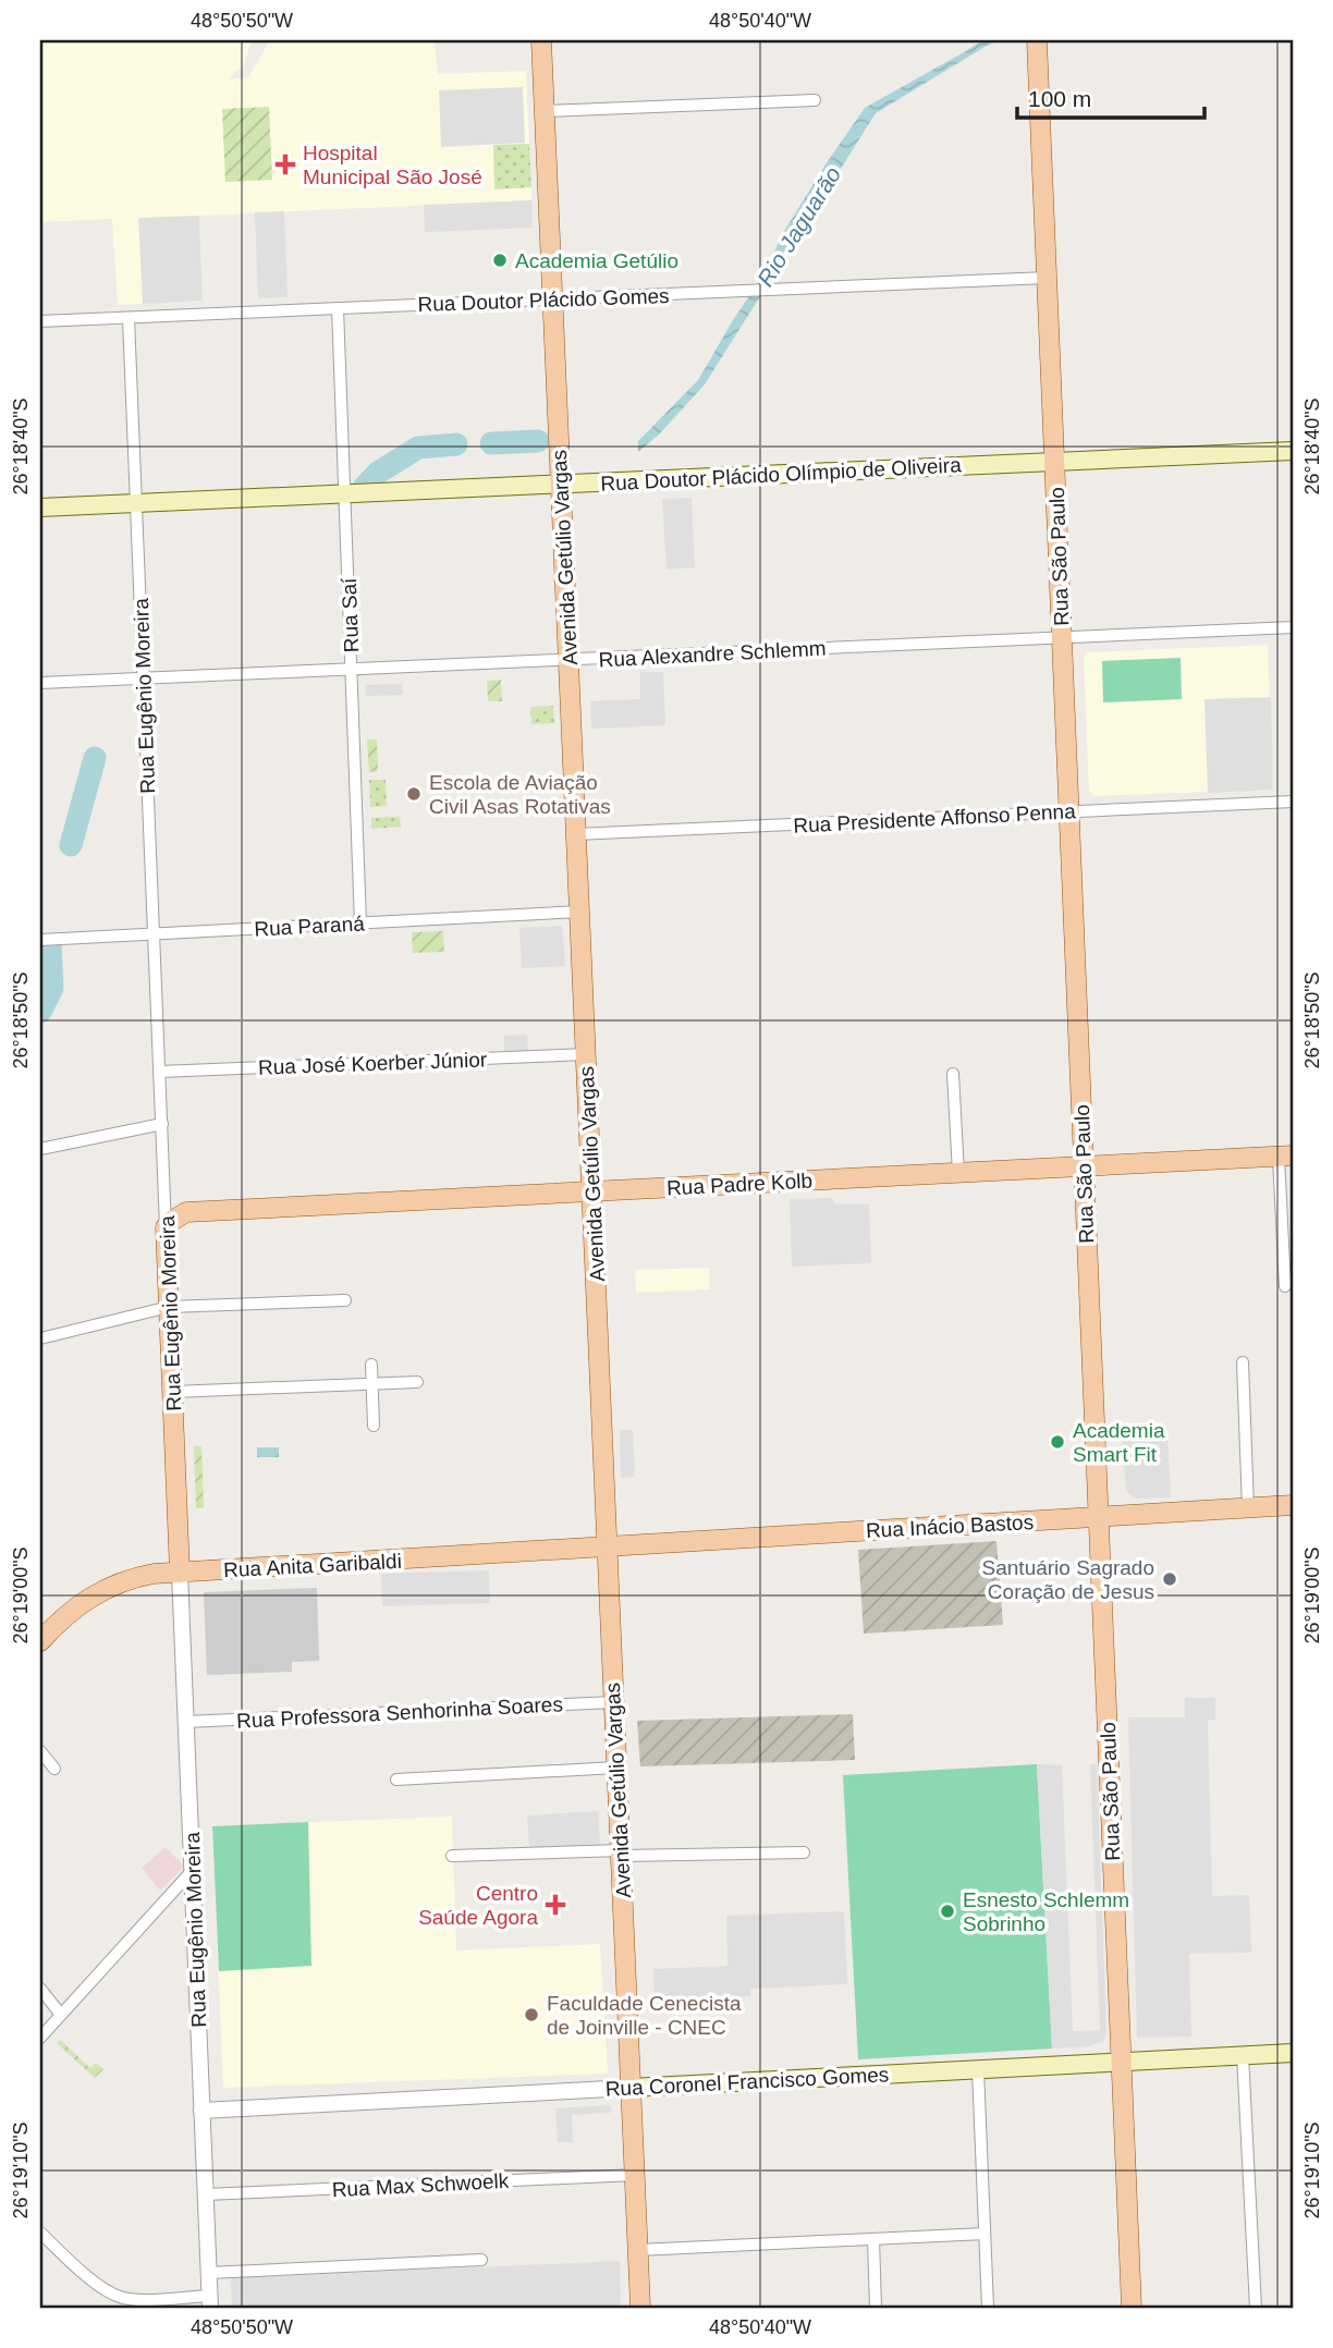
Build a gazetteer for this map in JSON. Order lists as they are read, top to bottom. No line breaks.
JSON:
{"streets":{"main road":["Rua Doutor Plácido Olímpio de Oliveira","Rua São Paulo","Avenida Getúlio Vargas","Rua Eugênio Moreira","Rua Padre Kolb","Rua Inácio Bastos","Rua Anita Garibaldi","Rua Coronel Francisco Gomes"],"street":["Rua Doutor Plácido Gomes","Rua Saí","Rua Alexandre Schlemm","Rua Presidente Affonso Penna","Rua Paraná","Rua José Koerber Júnior","Rua Professora Senhorinha Soares","Rua Max Schwoelk"]},"crossings":[["Rua Doutor Plácido Gomes","Rua São Paulo"],["Rua Doutor Plácido Gomes","Avenida Getúlio Vargas"],["Rua Doutor Plácido Gomes","Rua Saí"],["Rua Doutor Plácido Gomes","Rua Eugênio Moreira"],["Rua Doutor Plácido Olímpio de Oliveira","Rua São Paulo"],["Rua Doutor Plácido Olímpio de Oliveira","Avenida Getúlio Vargas"],["Rua Doutor Plácido Olímpio de Oliveira","Rua Saí"],["Rua Doutor Plácido Olímpio de Oliveira","Rua Eugênio Moreira"],["Rua São Paulo","Rua Alexandre Schlemm"],["Rua São Paulo","Rua Presidente Affonso Penna"],["Rua São Paulo","Rua Padre Kolb"],["Rua São Paulo","Rua Inácio Bastos"],["Rua São Paulo","Rua Coronel Francisco Gomes"],["Avenida Getúlio Vargas","Rua Alexandre Schlemm"],["Avenida Getúlio Vargas","Rua Presidente Affonso Penna"],["Avenida Getúlio Vargas","Rua Paraná"],["Avenida Getúlio Vargas","Rua José Koerber Júnior"],["Avenida Getúlio Vargas","Rua Padre Kolb"],["Avenida Getúlio Vargas","Rua Inácio Bastos"],["Avenida Getúlio Vargas","Rua Anita Garibaldi"],["Avenida Getúlio Vargas","Rua Professora Senhorinha Soares"],["Avenida Getúlio Vargas","Rua Coronel Francisco Gomes"],["Avenida Getúlio Vargas","Rua Max Schwoelk"],["Rua Saí","Rua Alexandre Schlemm"],["Rua Saí","Rua Paraná"],["Rua Alexandre Schlemm","Rua Eugênio Moreira"],["Rua Eugênio Moreira","Rua Paraná"],["Rua Eugênio Moreira","Rua José Koerber Júnior"],["Rua Eugênio Moreira","Rua Anita Garibaldi"],["Rua Eugênio Moreira","Rua Professora Senhorinha Soares"],["Rua Eugênio Moreira","Rua Coronel Francisco Gomes"],["Rua Eugênio Moreira","Rua Max Schwoelk"],["Rua Inácio Bastos","Rua Anita Garibaldi"]],"water":["Rio Jaguarão"],"places":{"health":["Hospital Municipal São José","Centro Saúde Agora"],"other":["Academia Getúlio","Escola de Aviação Civil Asas Rotativas","Academia Smart Fit","Santuário Sagrado Coração de Jesus","Esnesto Schlemm Sobrinho","Faculdade Cenecista de Joinville - CNEC"]},"scale_bar":"100 m","coordinates":["48°50'50\"W","48°50'40\"W","26°18'40\"S","26°18'50\"S","26°19'00\"S","26°19'10\"S"]}
